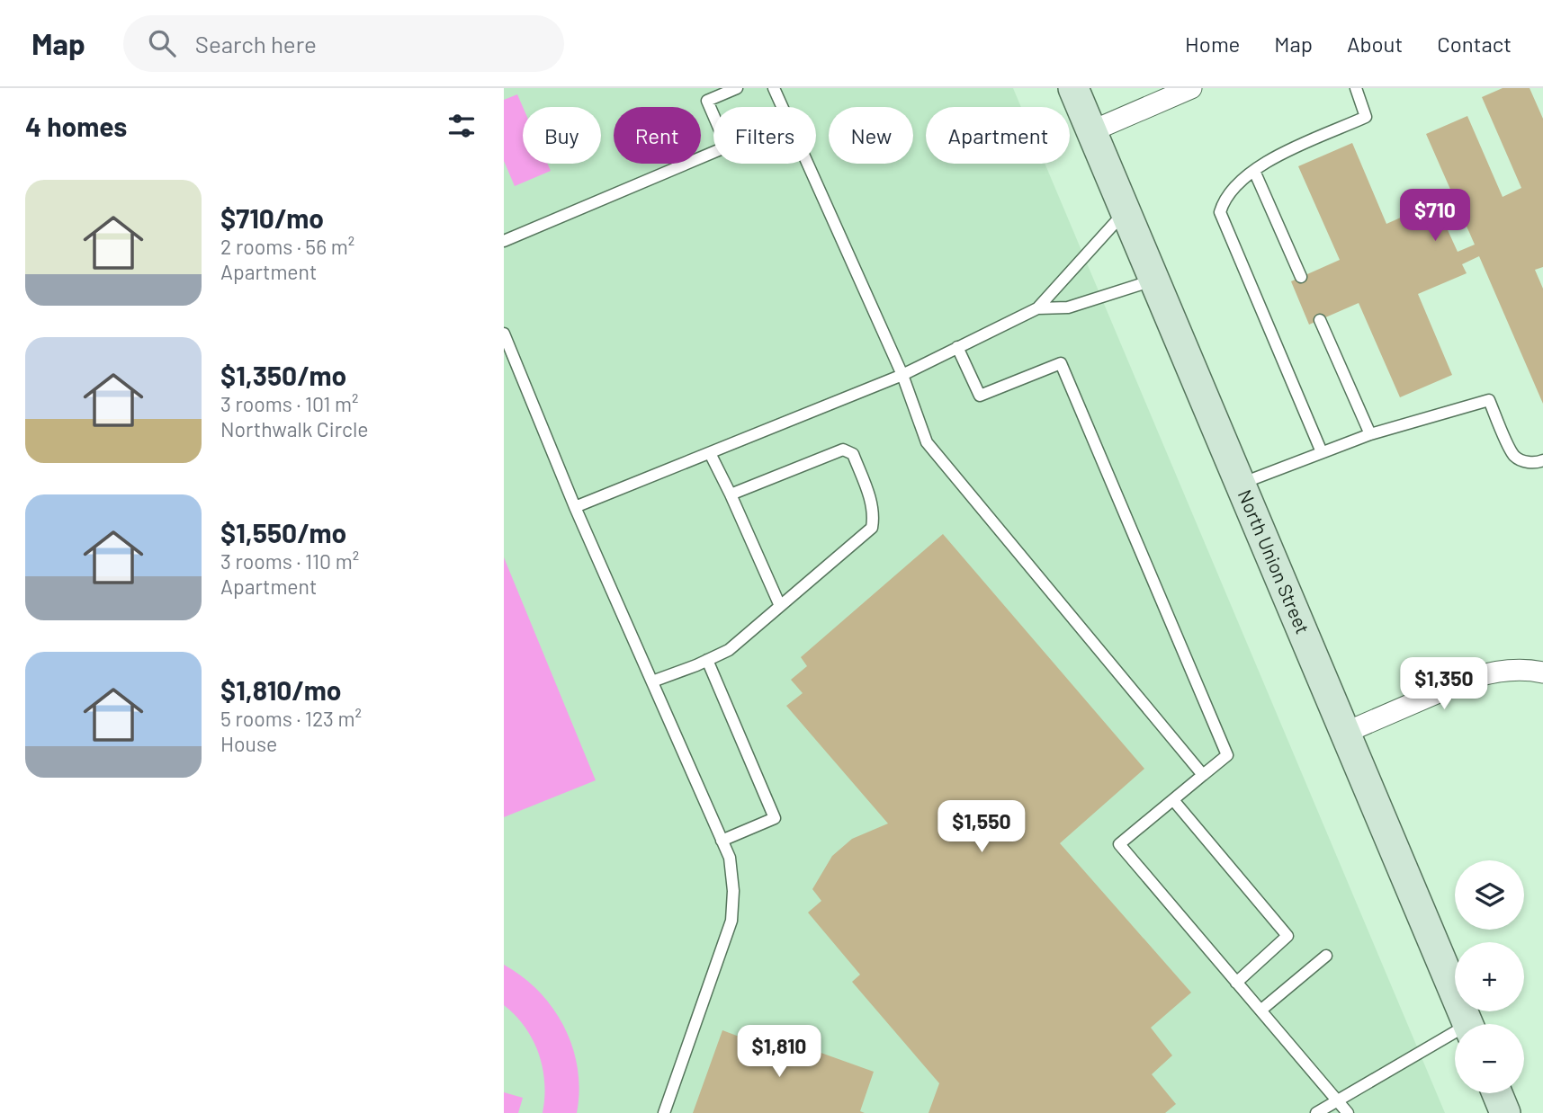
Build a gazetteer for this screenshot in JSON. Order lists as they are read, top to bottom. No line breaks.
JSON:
{"streets":{"street":["North Union Street"]},"page":{"header":"Map","search":"Search here","nav":["Home","Map","About","Contact"],"heading":"4 homes","chip":["Buy","Rent","Filters","New","Apartment"],"list":[{"name":"$710/mo","note":"2 rooms · 56 m² · Apartment"},{"name":"$1,350/mo","note":"3 rooms · 101 m² · Northwalk Circle"},{"name":"$1,550/mo","note":"3 rooms · 110 m² · Apartment"},{"name":"$1,810/mo","note":"5 rooms · 123 m² · House"}],"price":["$710","$1,350","$1,550","$1,810"],"map_buttons":["+","−"]}}
